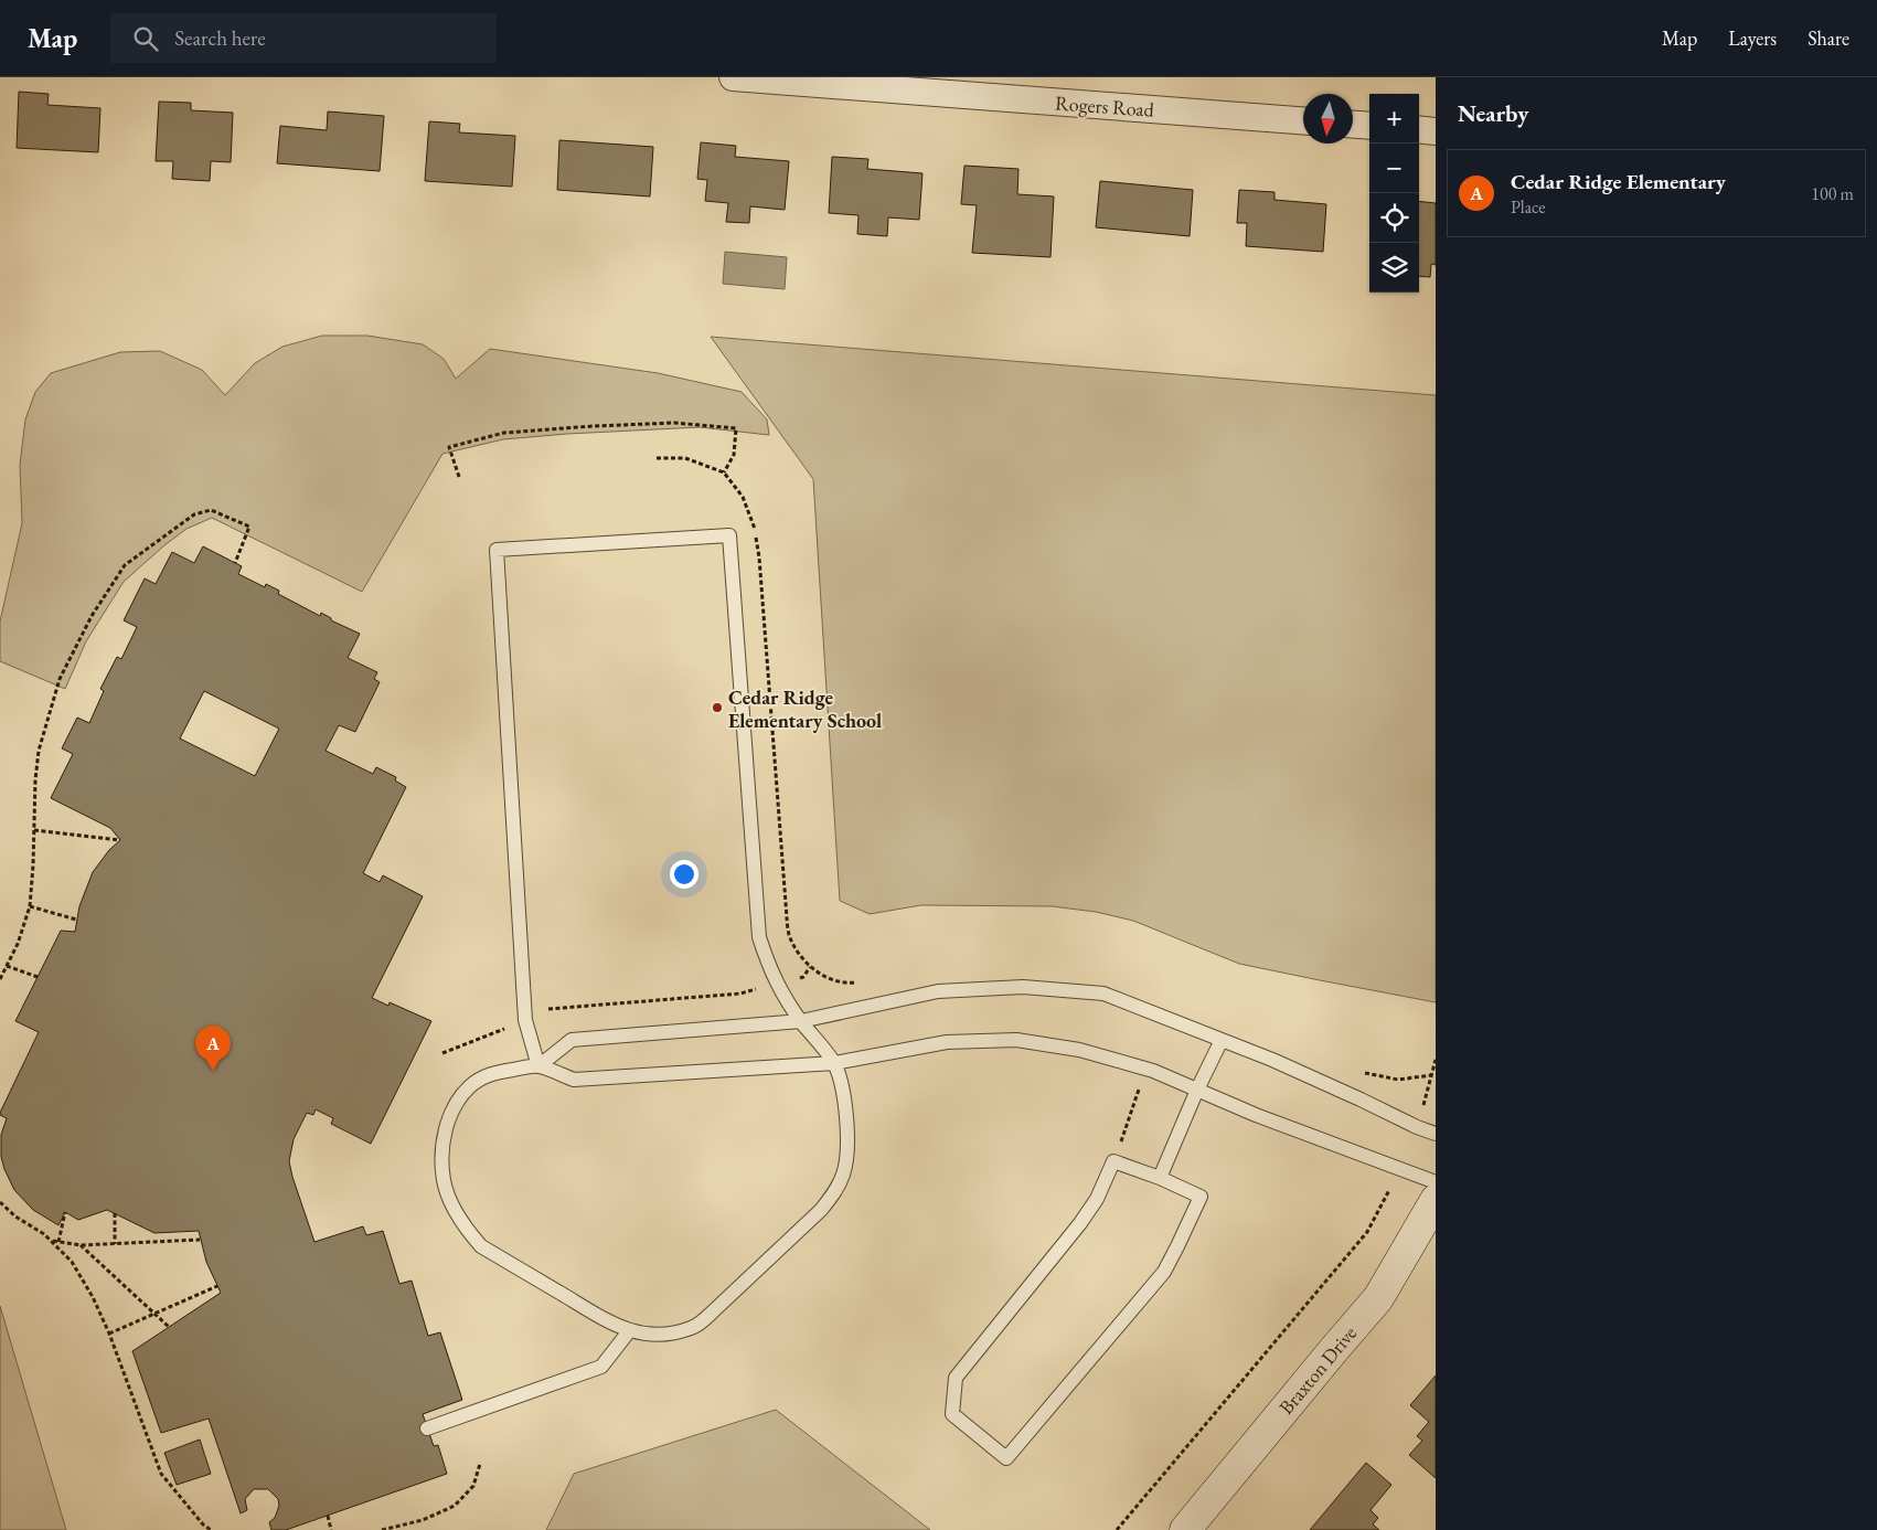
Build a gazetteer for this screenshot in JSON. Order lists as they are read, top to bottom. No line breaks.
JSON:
{"streets":{"street":["Rogers Road","Braxton Drive"]},"places":["Cedar Ridge Elementary School"],"north":"bottom","page":{"header":"Map","search":"Search here","nav":["Map","Layers","Share"],"heading":"Nearby","map_buttons":["+","−"],"list":[{"mark":"A","name":"Cedar Ridge Elementary","note":"Place","value":"100 m"}],"pins":"A"}}
